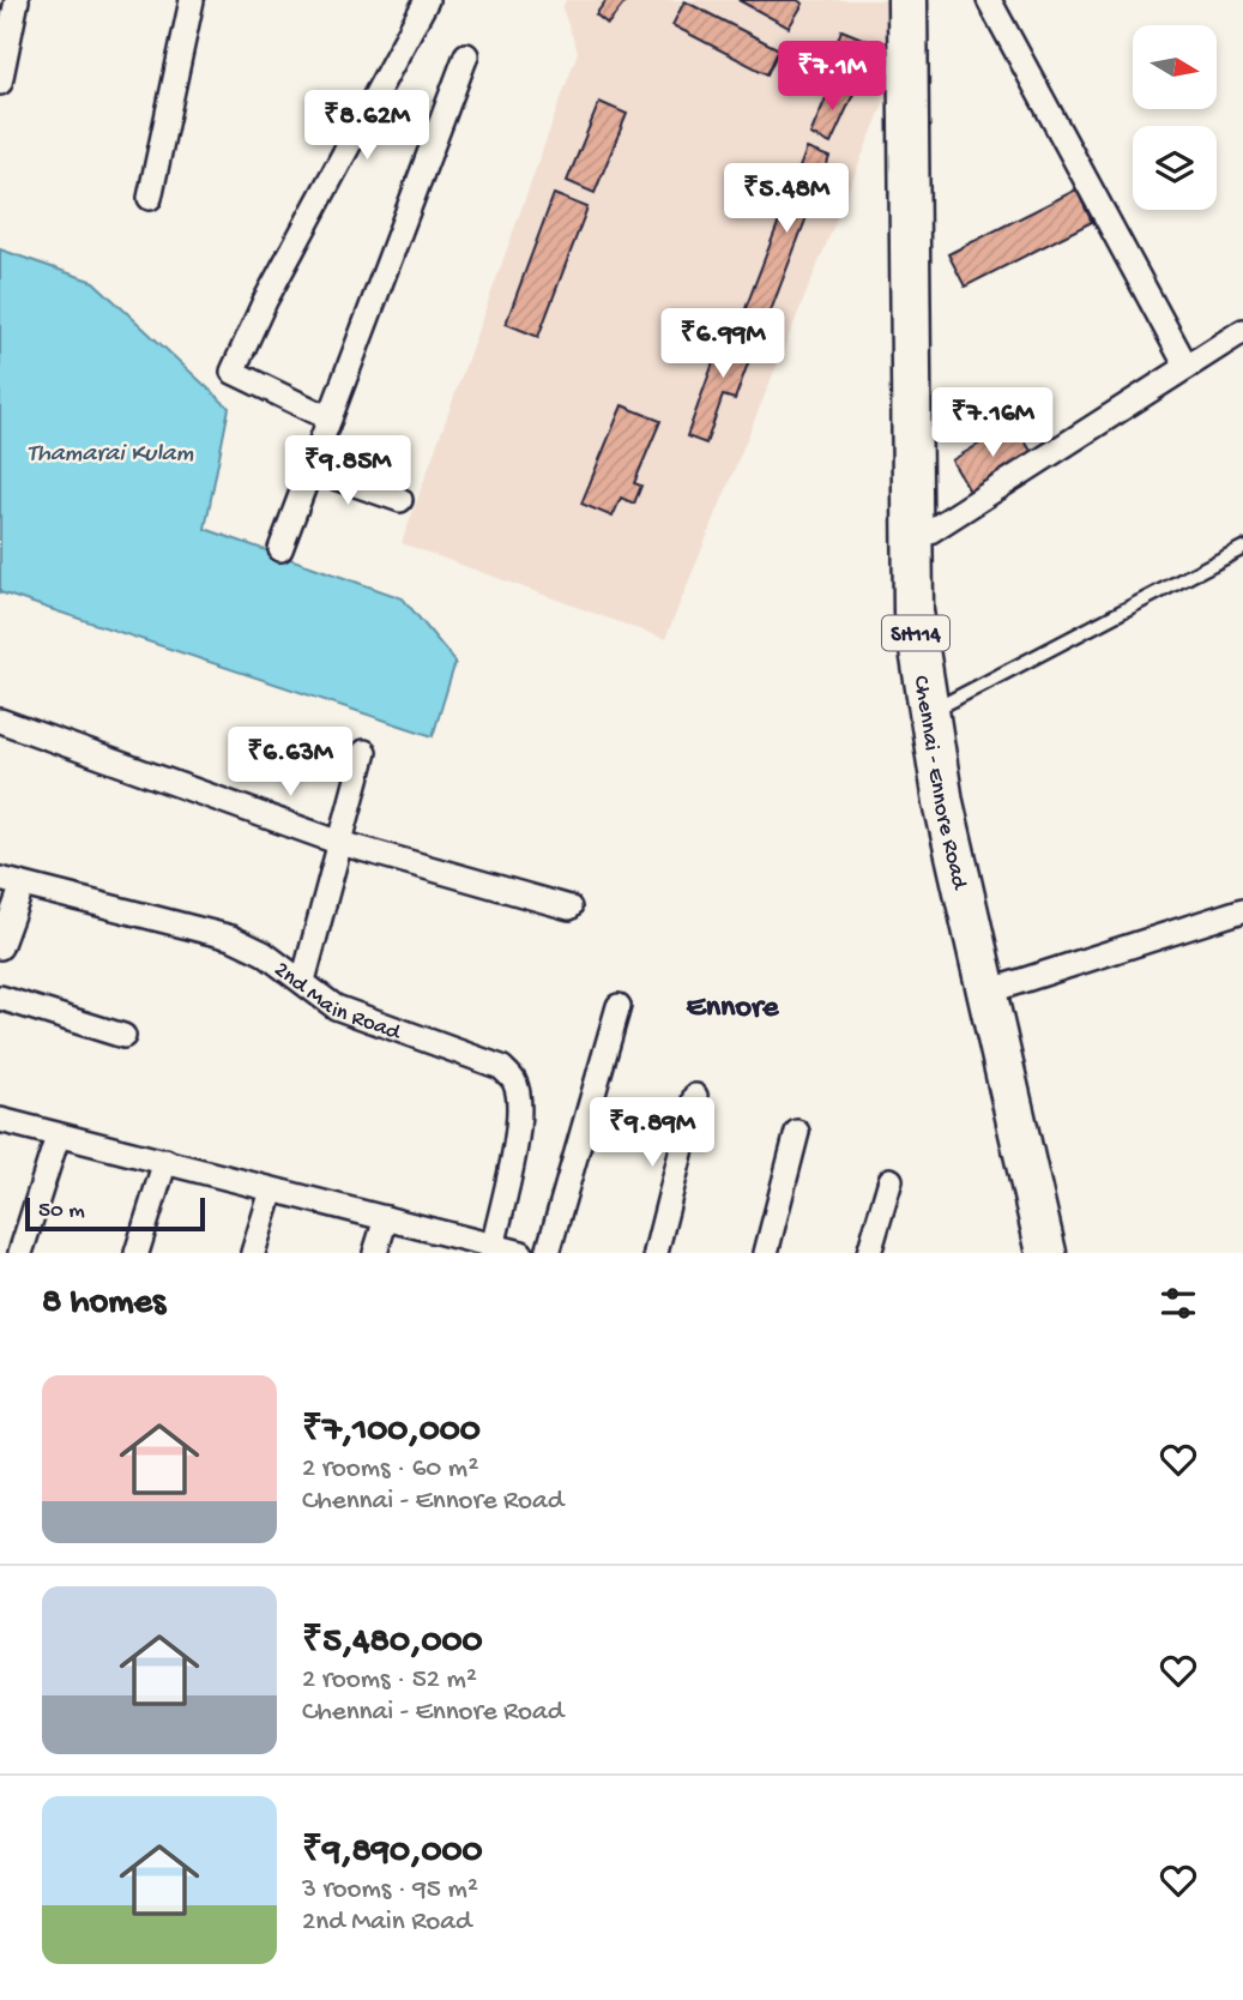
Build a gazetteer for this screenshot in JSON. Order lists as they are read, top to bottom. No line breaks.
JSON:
{"streets":{"main road":["SH114","Chennai - Ennore Road"],"street":["2nd Main Road"]},"districts":["Ennore"],"water":["Thamarai Kulam"],"scale_bar":"50 m","north":"right","page":{"price":["₹7.1M","₹8.62M","₹5.48M","₹6.99M","₹7.16M","₹9.85M","₹6.63M","₹9.89M"],"scale":"50 m","heading":"8 homes","list":[{"name":"₹7,100,000","note":"2 rooms · 60 m² · Chennai - Ennore Road"},{"name":"₹5,480,000","note":"2 rooms · 52 m² · Chennai - Ennore Road"},{"name":"₹9,890,000","note":"3 rooms · 95 m² · 2nd Main Road"}]}}
